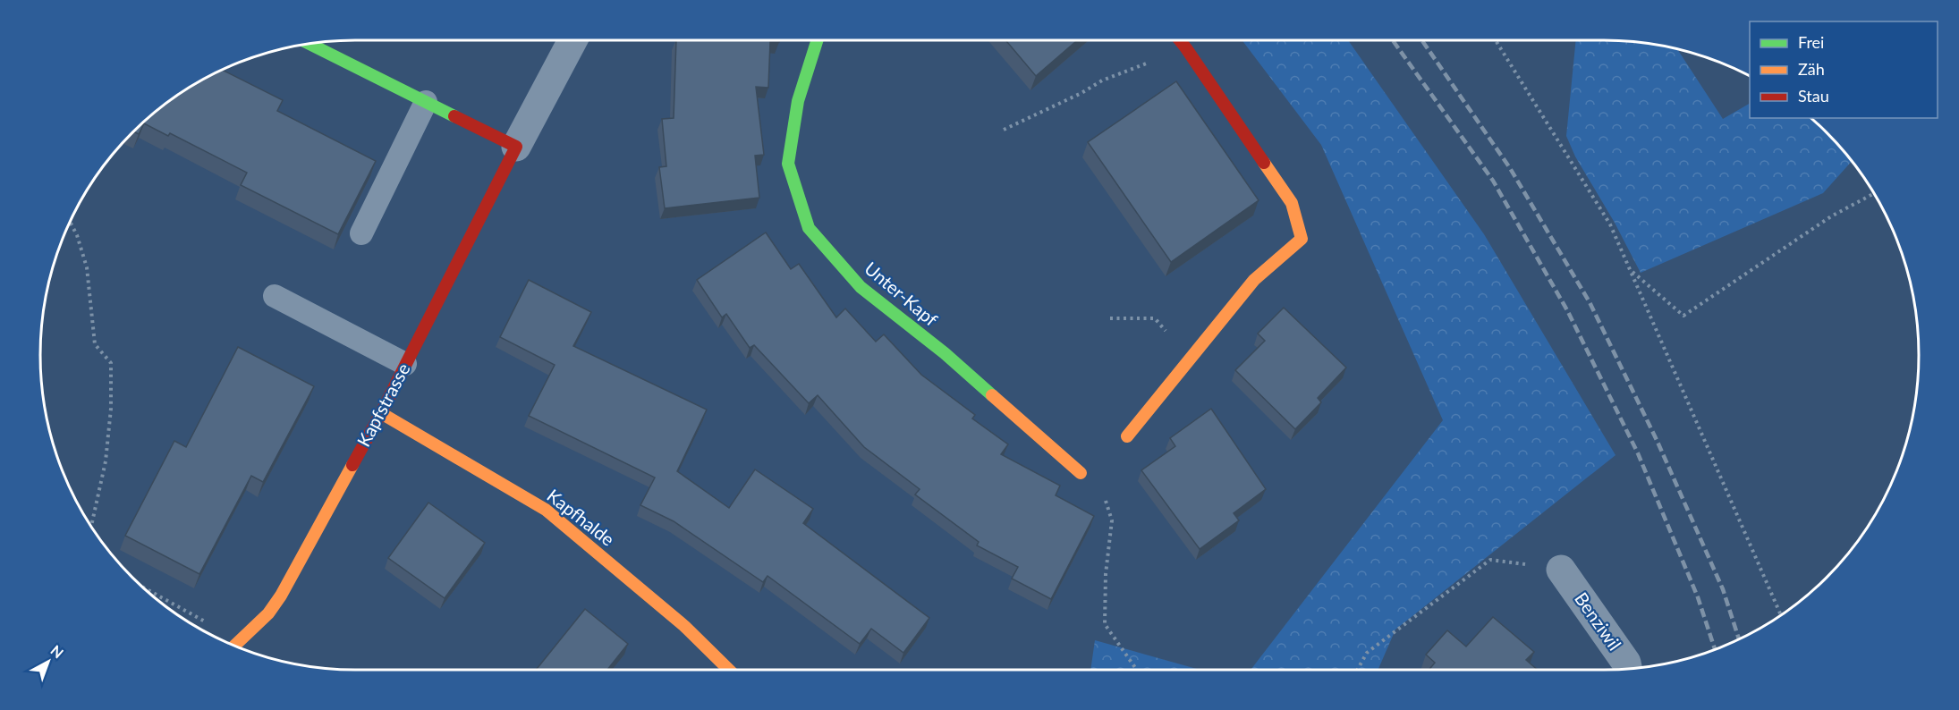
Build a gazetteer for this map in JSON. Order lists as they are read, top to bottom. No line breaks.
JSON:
{"streets":{"street":["Unter-Kapf","Kapfstrasse","Kapfhalde","Benziwil"]},"crossings":[["Kapfstrasse","Kapfhalde"]],"legend":["Frei","Zäh","Stau"],"north":"top right"}
